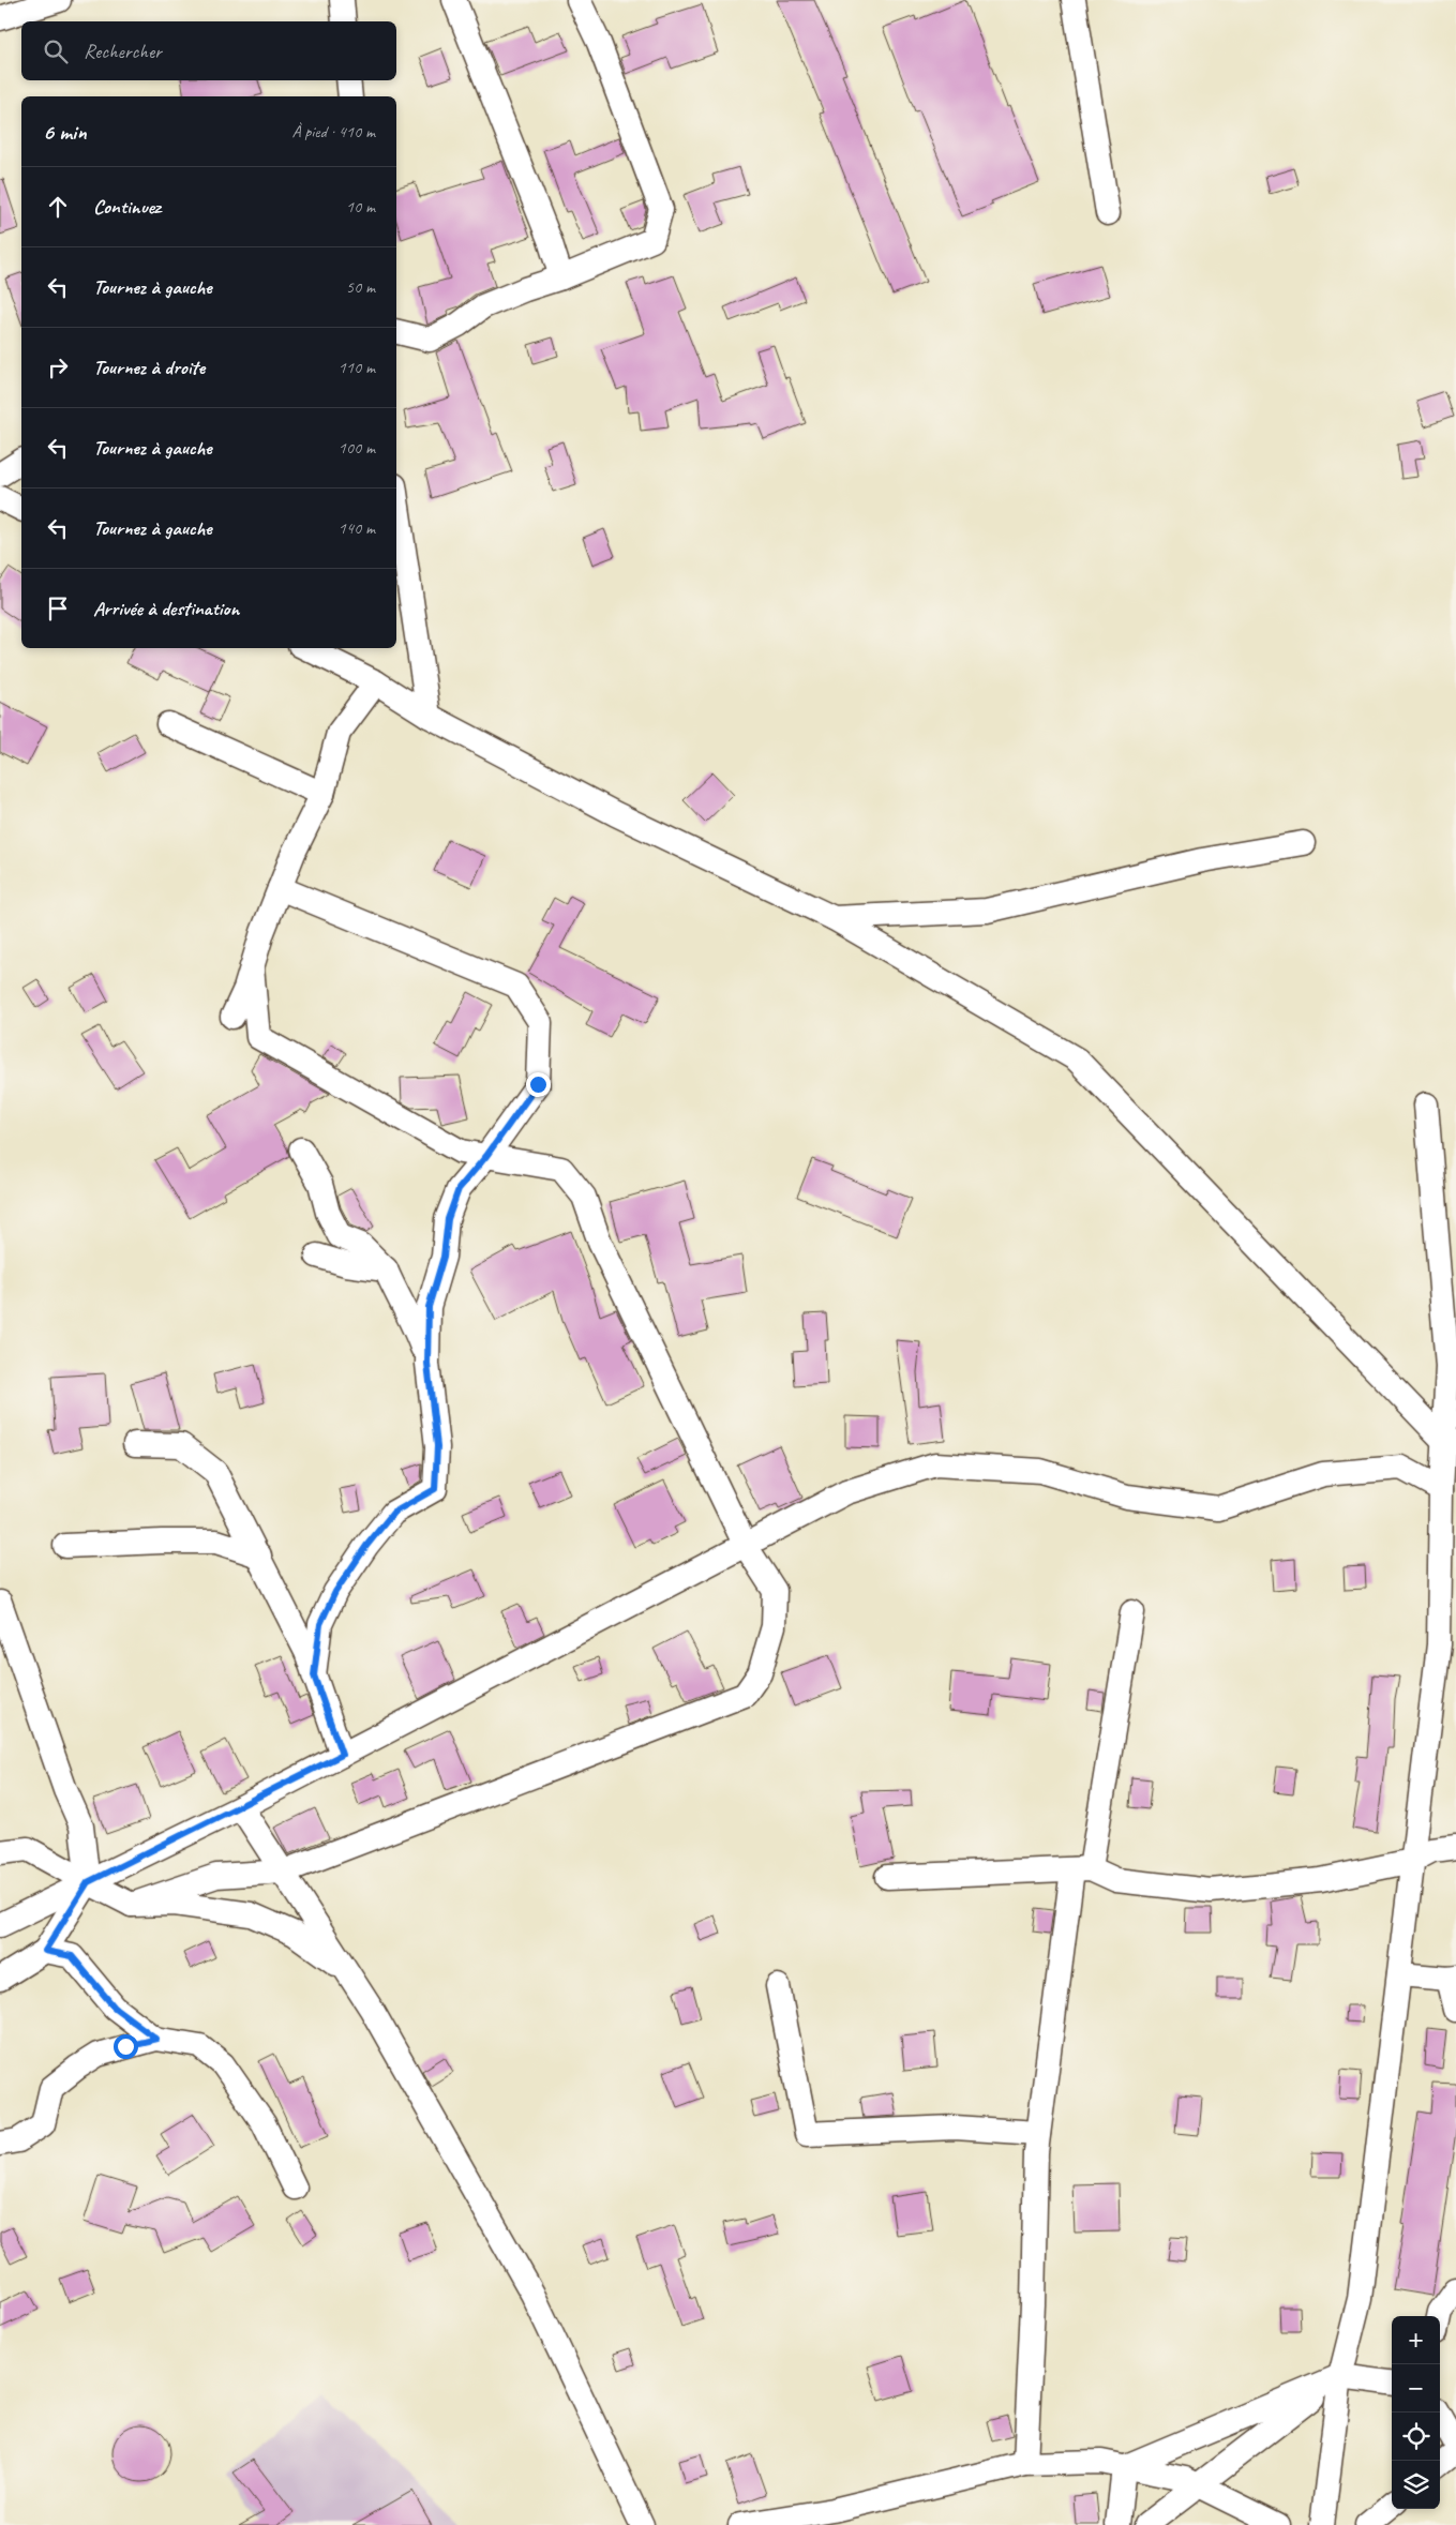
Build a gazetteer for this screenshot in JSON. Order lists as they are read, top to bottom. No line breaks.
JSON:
{"page":{"search":"Rechercher","heading":["6 min","À pied · 410 m"],"list":[["Continuez","10 m"],["Tournez à gauche","50 m"],["Tournez à droite","110 m"],["Tournez à gauche","100 m"],["Tournez à gauche","140 m"],"Arrivée à destination"],"map_buttons":["+","−"]}}
